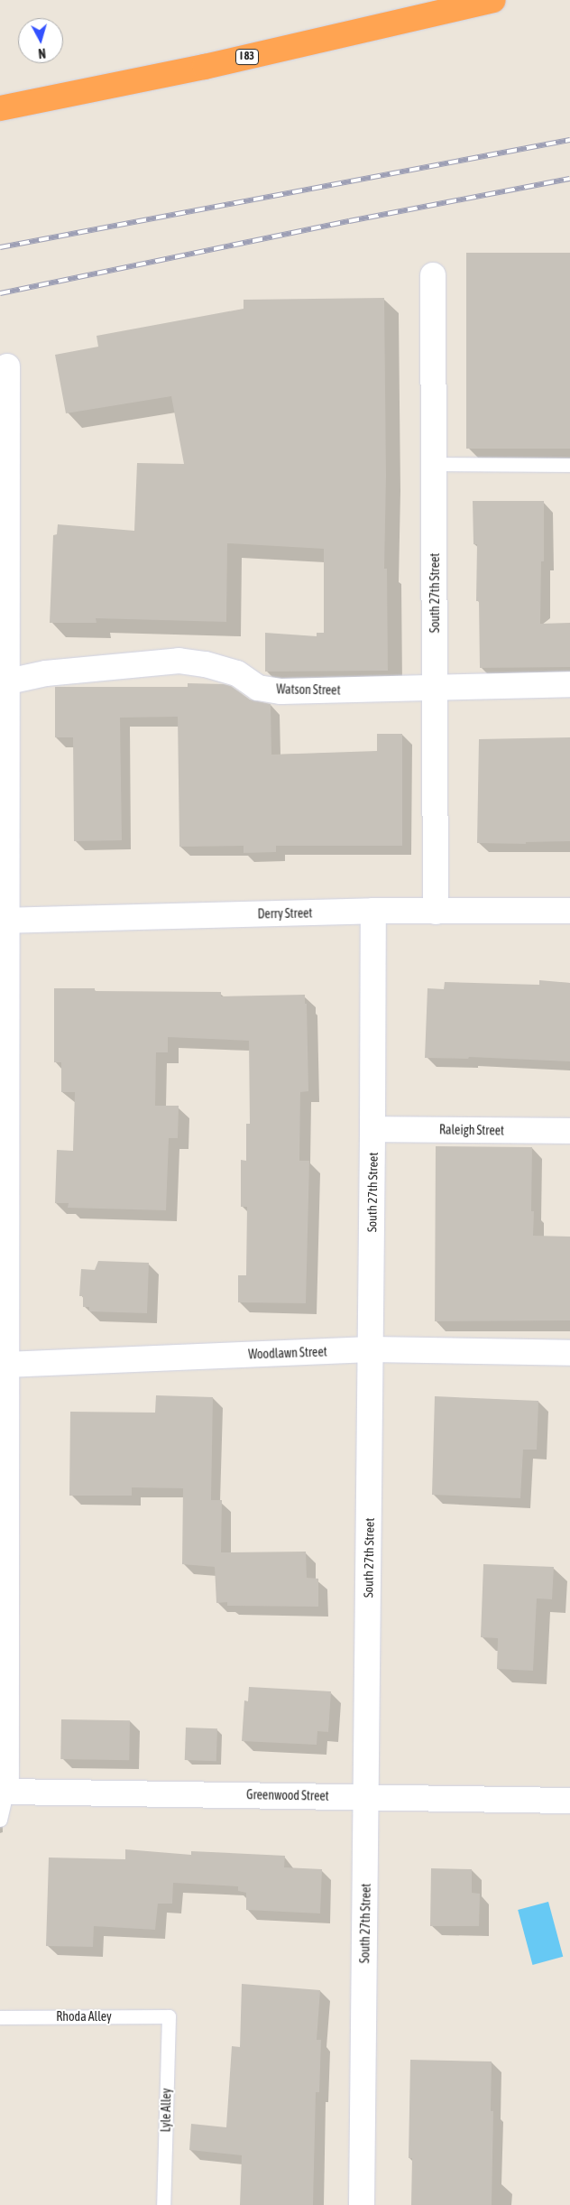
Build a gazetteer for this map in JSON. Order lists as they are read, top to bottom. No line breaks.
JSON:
{"streets":{"highway":["I 83"],"street":["South 27th Street","Watson Street","Derry Street","Raleigh Street","Woodlawn Street","Greenwood Street"],"lane":["Rhoda Alley","Lyle Alley"]},"crossings":[["South 27th Street","Watson Street"],["South 27th Street","Derry Street"],["South 27th Street","Raleigh Street"],["South 27th Street","Woodlawn Street"],["South 27th Street","Greenwood Street"],["Rhoda Alley","Lyle Alley"]],"north":"bottom"}
